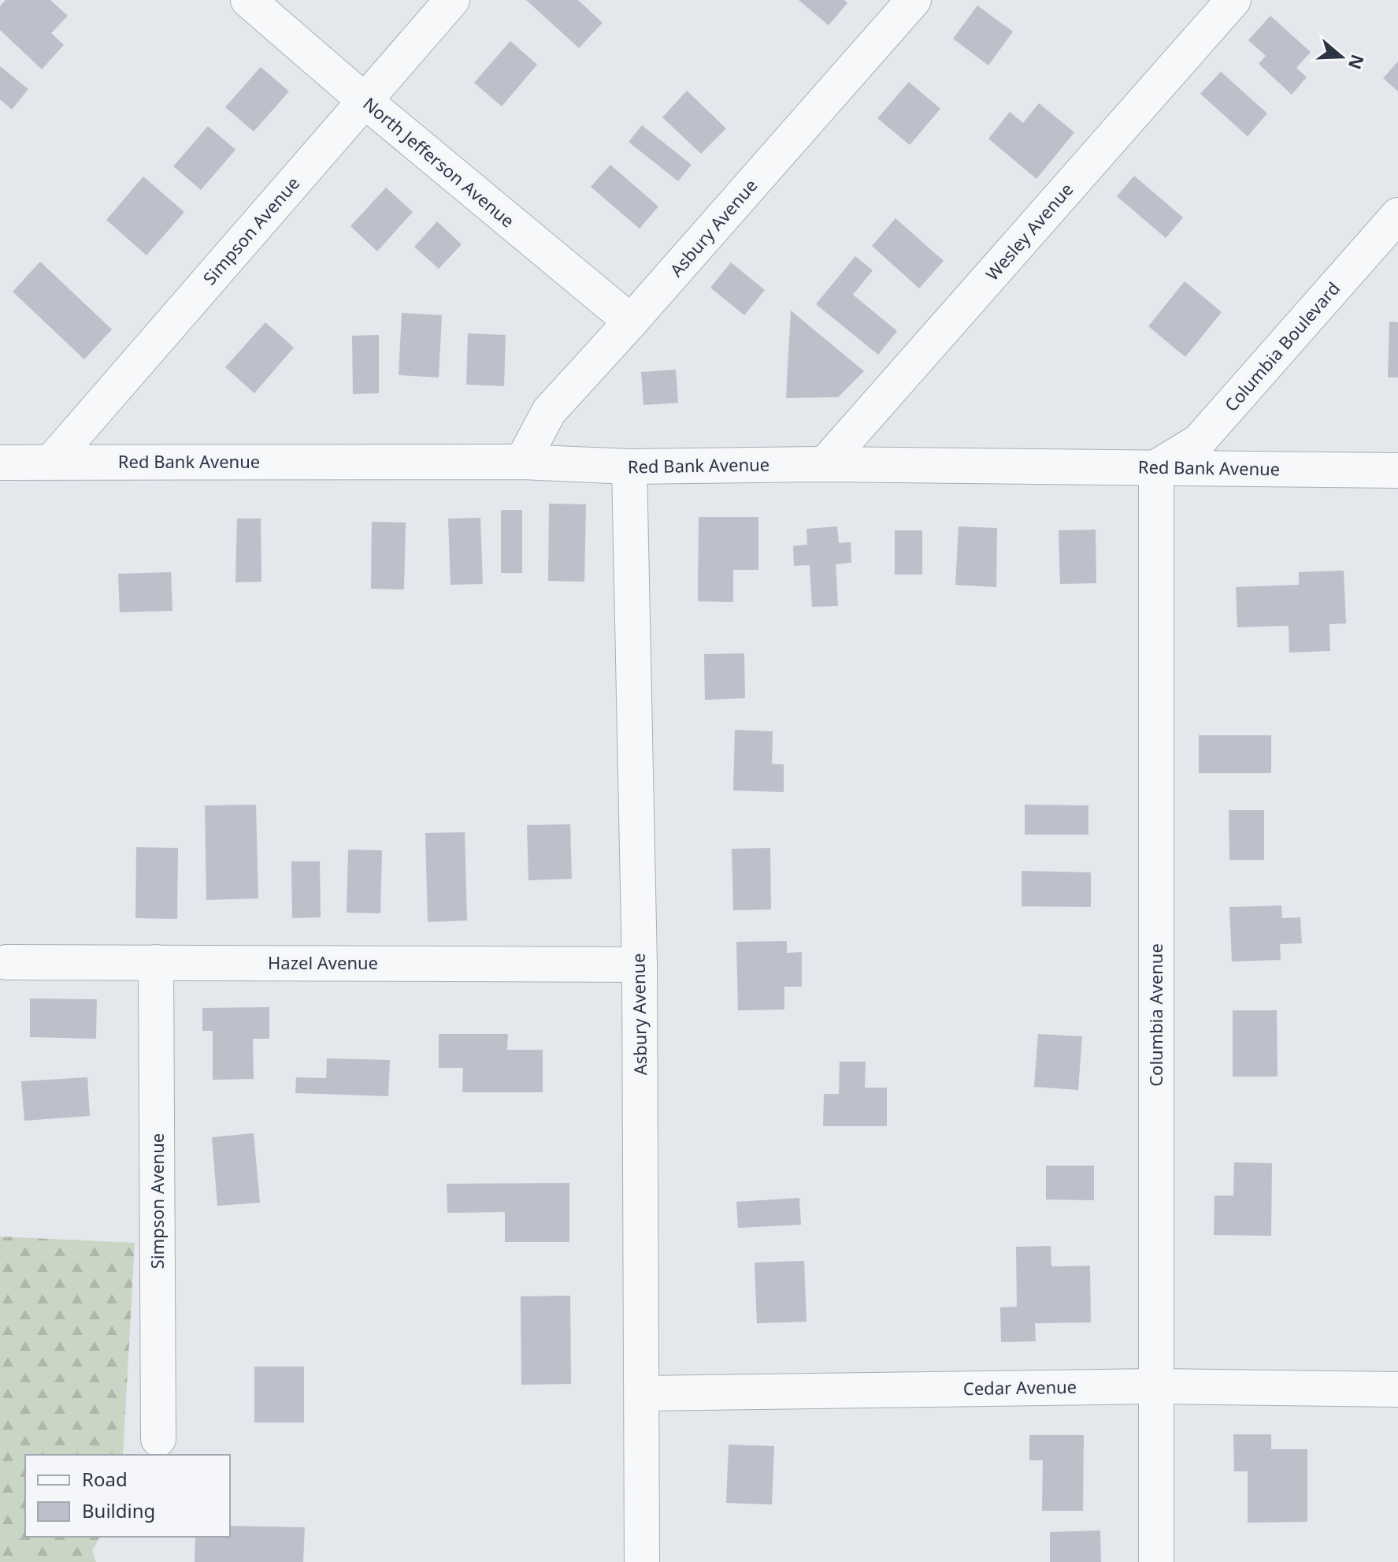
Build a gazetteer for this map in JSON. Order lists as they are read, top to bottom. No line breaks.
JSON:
{"streets":{"street":["North Jefferson Avenue","Asbury Avenue","Simpson Avenue","Wesley Avenue","Columbia Boulevard","Red Bank Avenue","Hazel Avenue","Columbia Avenue","Cedar Avenue"]},"crossings":[["North Jefferson Avenue","Asbury Avenue"],["North Jefferson Avenue","Simpson Avenue"],["Asbury Avenue","Red Bank Avenue"],["Asbury Avenue","Hazel Avenue"],["Asbury Avenue","Cedar Avenue"],["Simpson Avenue","Red Bank Avenue"],["Simpson Avenue","Hazel Avenue"],["Wesley Avenue","Red Bank Avenue"],["Columbia Boulevard","Red Bank Avenue"],["Columbia Boulevard","Columbia Avenue"],["Red Bank Avenue","Columbia Avenue"],["Columbia Avenue","Cedar Avenue"]],"legend":["Road","Building"],"north":"right"}
